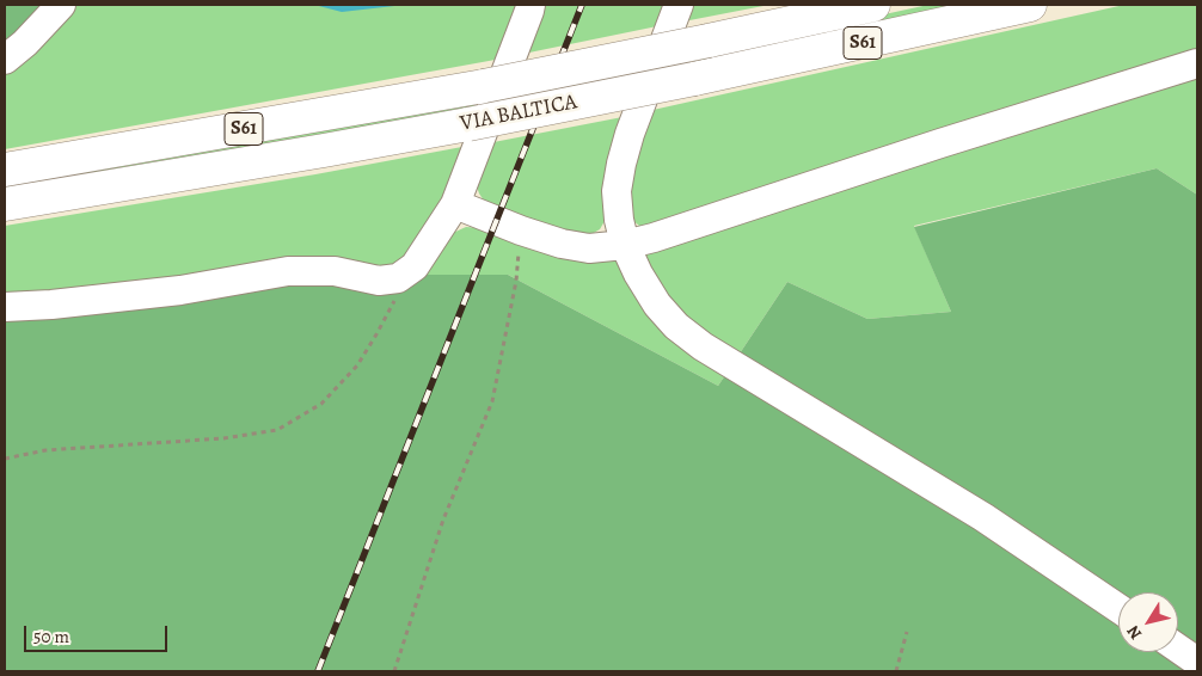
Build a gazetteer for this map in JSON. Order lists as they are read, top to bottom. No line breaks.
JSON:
{"streets":{"highway":["S61","VIA BALTICA"]},"scale_bar":"50 m","north":"bottom left"}
